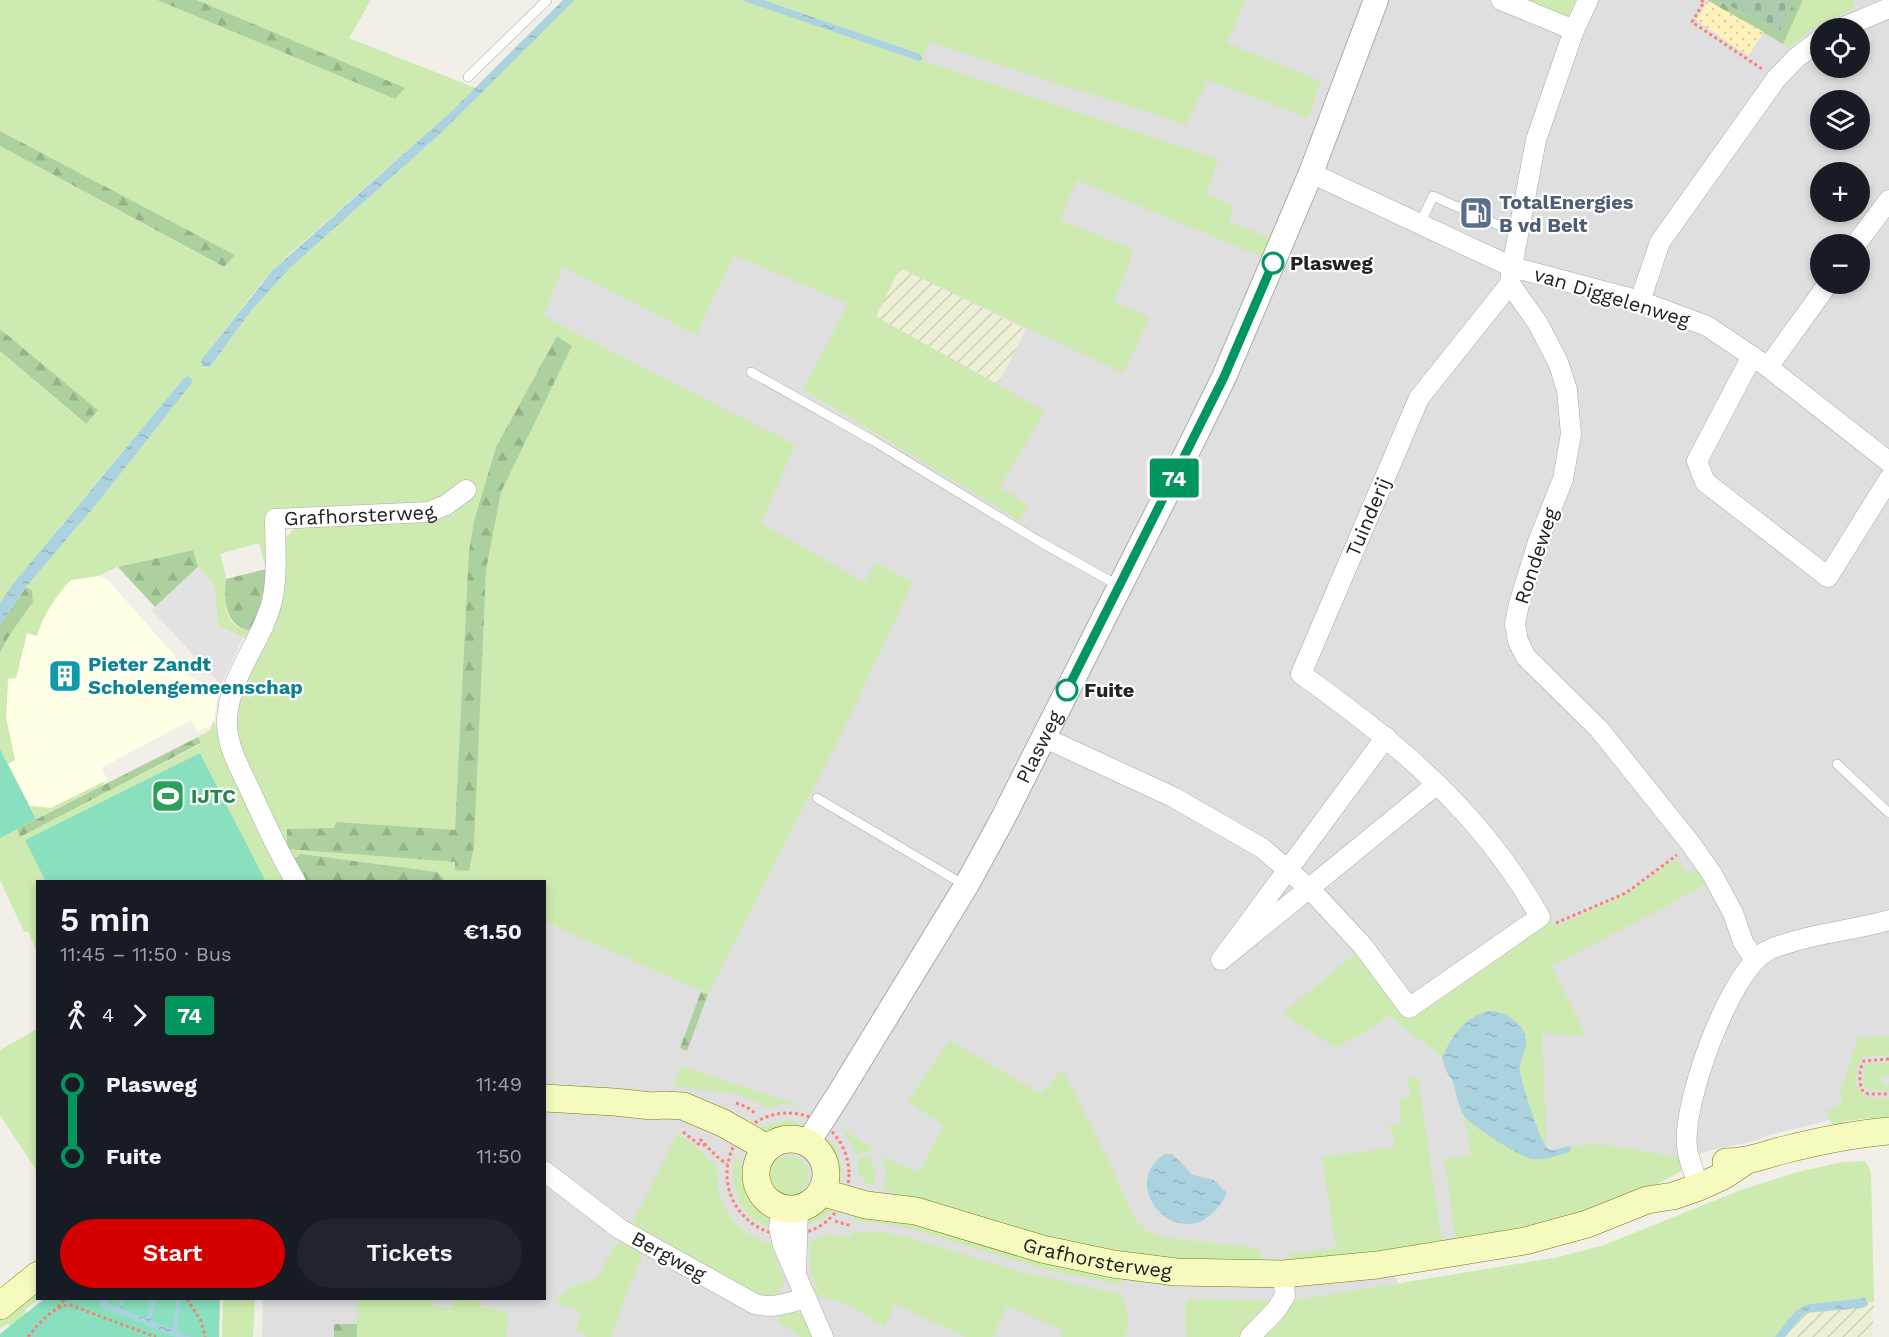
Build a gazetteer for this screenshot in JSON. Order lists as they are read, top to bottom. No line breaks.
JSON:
{"streets":{"main road":["Grafhorsterweg"],"street":["van Diggelenweg","Tuinderij","Rondeweg","Plasweg","Bergweg"]},"crossings":[["van Diggelenweg","Tuinderij"],["van Diggelenweg","Rondeweg"],["van Diggelenweg","Plasweg"],["Tuinderij","Rondeweg"]],"places":{"fuel station":["TotalEnergies B vd Belt"],"other":["Plasweg","Fuite"],"building":["Pieter Zandt Scholengemeenschap"],"sports":["IJTC"]},"lines":["bus line 74"],"page":{"on_map":"74","map_buttons":["+","−"],"heading":["5 min","11:45 – 11:50 · Bus","€1.50"],"legs":["4","74"],"list":[{"name":"Plasweg","value":"11:49"},{"name":"Fuite","value":"11:50"}],"buttons":["Start","Tickets"]}}
